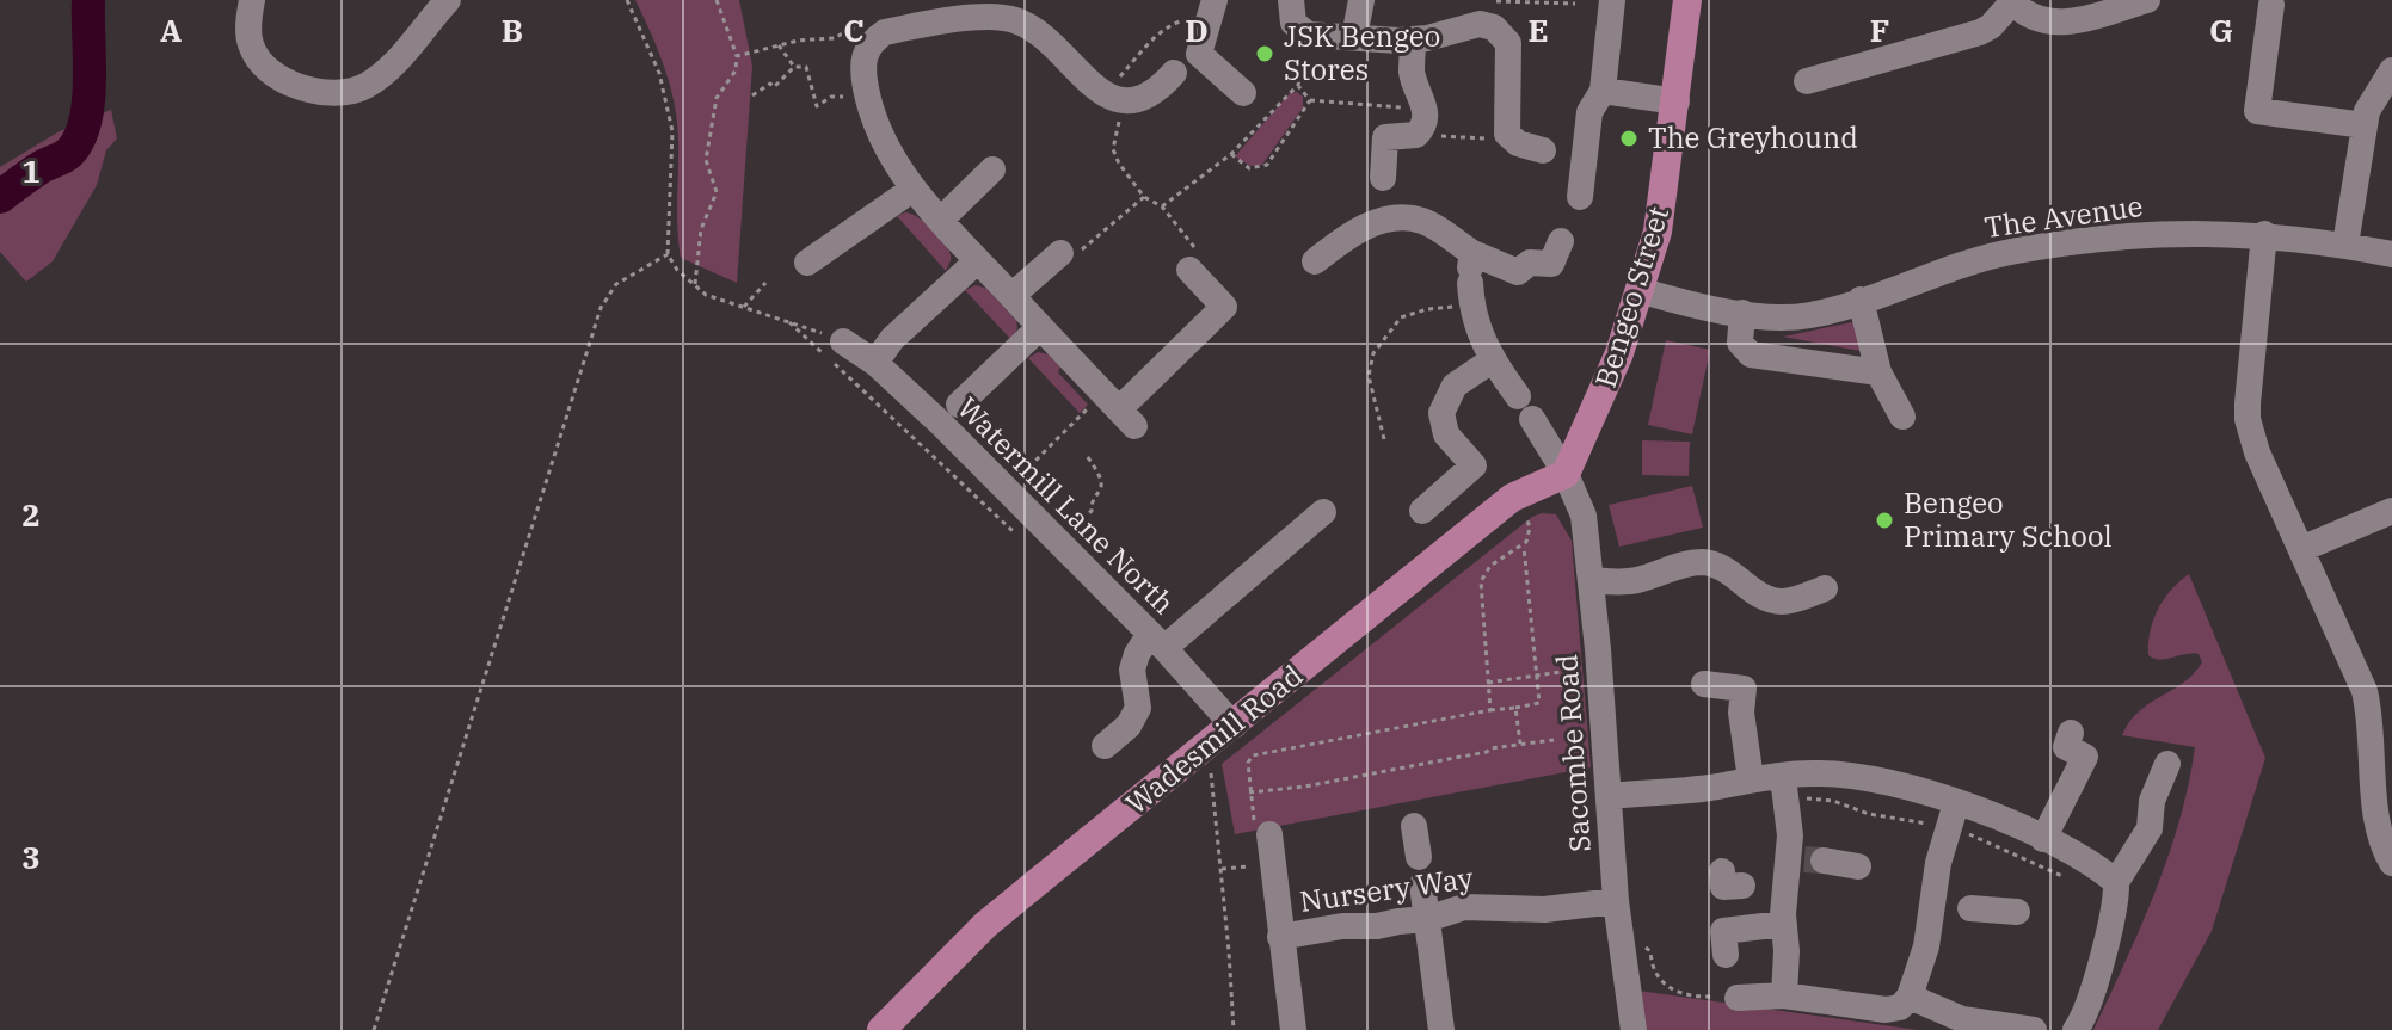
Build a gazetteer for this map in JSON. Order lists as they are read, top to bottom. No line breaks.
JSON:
{"streets":{"main road":["Bengeo Street","Wadesmill Road"],"street":["The Avenue","Watermill Lane North","Sacombe Road","Nursery Way"]},"crossings":[["The Avenue","Bengeo Street"],["Bengeo Street","Wadesmill Road"],["Bengeo Street","Sacombe Road"],["Watermill Lane North","Wadesmill Road"],["Wadesmill Road","Sacombe Road"],["Sacombe Road","Nursery Way"]],"places":["JSK Bengeo Stores","The Greyhound","Bengeo Primary School"],"grid":{"columns":["A","B","C","D","E","F","G"],"rows":["1","2","3"]}}
